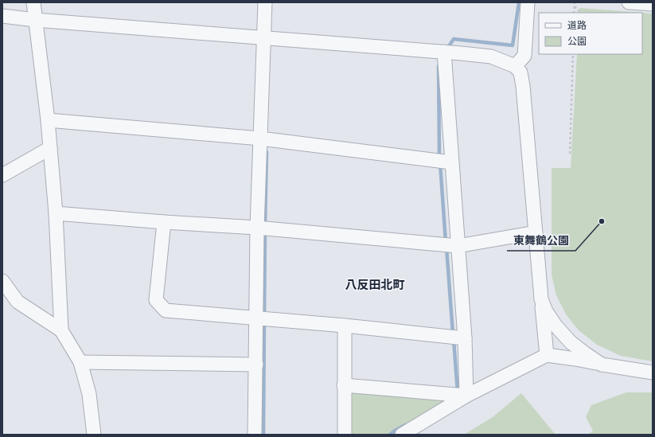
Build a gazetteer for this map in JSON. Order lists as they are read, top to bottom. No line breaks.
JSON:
{"districts":["八反田北町"],"places":["東舞鶴公園"],"legend":["道路","公園"]}
